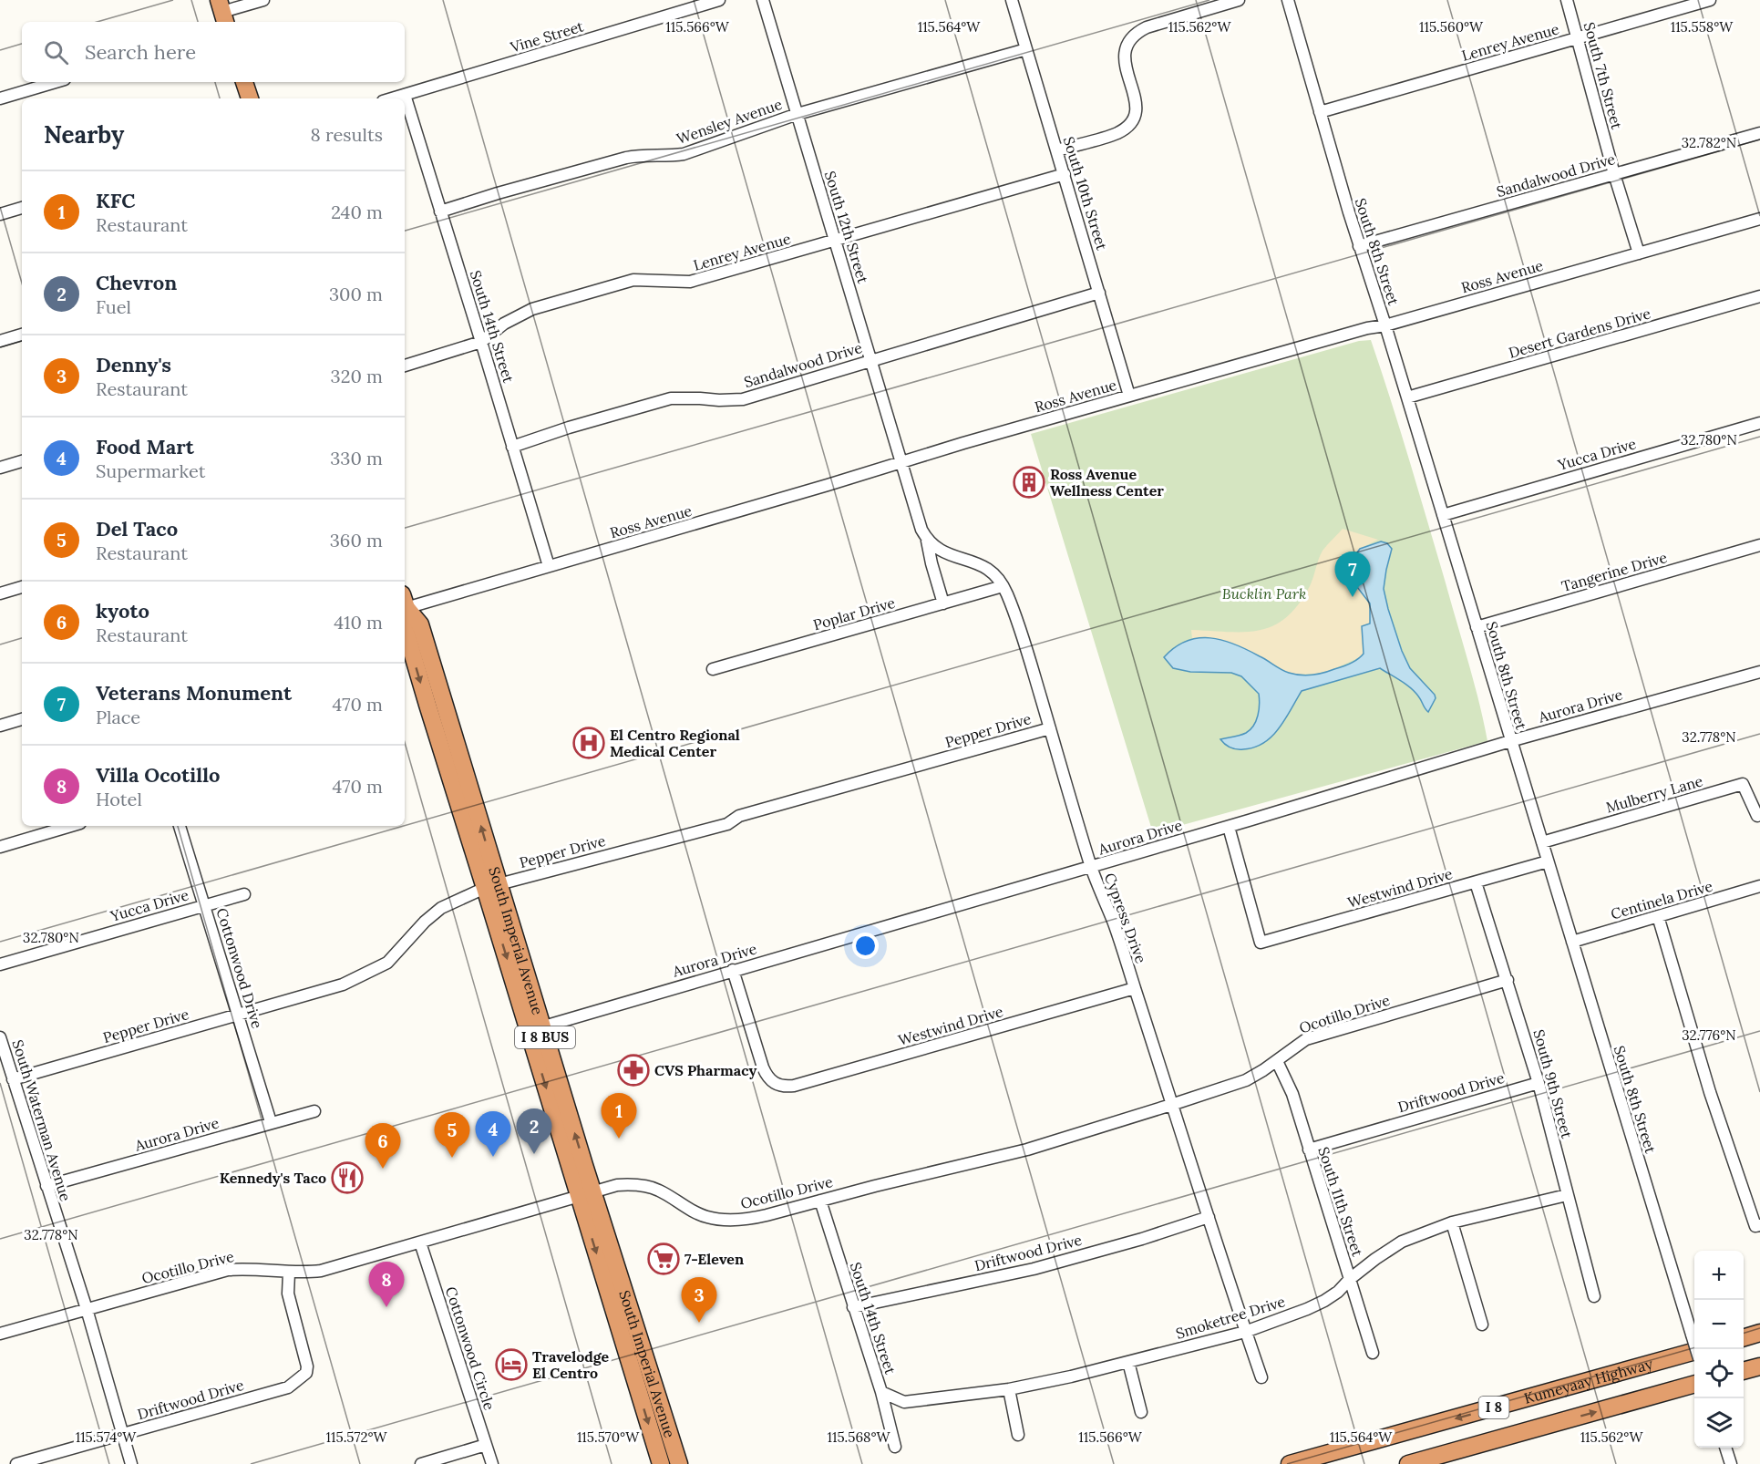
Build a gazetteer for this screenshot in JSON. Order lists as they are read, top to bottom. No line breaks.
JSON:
{"streets":{"highway":["South Imperial Avenue","I 8 BUS","Kumeyaay Highway","I 8"],"street":["Vine Street","Lenrey Avenue","South 7th Street","Wensley Avenue","Sandalwood Drive","South 10th Street","South 12th Street","South 8th Street","Ross Avenue","South 14th Street","Desert Gardens Drive","Yucca Drive","Tangerine Drive","Poplar Drive","Aurora Drive","Pepper Drive","Mulberry Lane","Westwind Drive","Centinela Drive","Cypress Drive","Cottonwood Drive","Ocotillo Drive","South 9th Street","Driftwood Drive","South Waterman Avenue","South 11th Street","Smoketree Drive","Cottonwood Circle"]},"crossings":[["Vine Street","South 14th Street"],["Lenrey Avenue","South 7th Street"],["Lenrey Avenue","South 10th Street"],["Lenrey Avenue","South 12th Street"],["Lenrey Avenue","South 8th Street"],["Lenrey Avenue","South 14th Street"],["South 7th Street","Sandalwood Drive"],["South 7th Street","Ross Avenue"],["Wensley Avenue","South 10th Street"],["Wensley Avenue","South 12th Street"],["Wensley Avenue","South 14th Street"],["Sandalwood Drive","South 10th Street"],["Sandalwood Drive","South 12th Street"],["Sandalwood Drive","South 8th Street"],["Sandalwood Drive","South 14th Street"],["South 10th Street","Ross Avenue"],["South 12th Street","Ross Avenue"],["South 8th Street","Ross Avenue"],["South 8th Street","Desert Gardens Drive"],["South 8th Street","Yucca Drive"],["South 8th Street","Tangerine Drive"],["South 8th Street","Aurora Drive"],["South 8th Street","Mulberry Lane"],["South 8th Street","Westwind Drive"],["South 8th Street","Centinela Drive"],["Ross Avenue","South 14th Street"],["South 14th Street","Ocotillo Drive"],["South 14th Street","Driftwood Drive"],["South 14th Street","Smoketree Drive"],["Yucca Drive","Cottonwood Drive"],["Poplar Drive","Cypress Drive"],["Aurora Drive","Westwind Drive"],["Aurora Drive","Cypress Drive"],["Aurora Drive","South Imperial Avenue"],["Aurora Drive","Cottonwood Drive"],["Aurora Drive","South Waterman Avenue"],["Pepper Drive","Cypress Drive"],["Pepper Drive","South Imperial Avenue"],["Pepper Drive","Cottonwood Drive"],["Pepper Drive","South Waterman Avenue"],["Westwind Drive","Cypress Drive"],["Westwind Drive","South 9th Street"],["Cypress Drive","Ocotillo Drive"],["Cypress Drive","Driftwood Drive"],["Cypress Drive","Smoketree Drive"],["South Imperial Avenue","Ocotillo Drive"],["Ocotillo Drive","South 9th Street"],["Ocotillo Drive","Driftwood Drive"],["Ocotillo Drive","South Waterman Avenue"],["Ocotillo Drive","South 11th Street"],["Ocotillo Drive","Cottonwood Circle"],["South 9th Street","Driftwood Drive"],["South 9th Street","Smoketree Drive"],["Driftwood Drive","South Waterman Avenue"],["Driftwood Drive","South 11th Street"],["South 11th Street","Smoketree Drive"]],"parks":["Bucklin Park"],"places":{"building":["Ross Avenue Wellness Center"],"hospital":["El Centro Regional Medical Center"],"pharmacy":["CVS Pharmacy"],"restaurant":["Kennedy's Taco"],"supermarket":["7-Eleven"],"hotel":["Travelodge El Centro"]},"page":{"search":"Search here","heading":["Nearby","8 results"],"list":[{"mark":"1","name":"KFC","note":"Restaurant","value":"240 m"},{"mark":"2","name":"Chevron","note":"Fuel","value":"300 m"},{"mark":"3","name":"Denny's","note":"Restaurant","value":"320 m"},{"mark":"4","name":"Food Mart","note":"Supermarket","value":"330 m"},{"mark":"5","name":"Del Taco","note":"Restaurant","value":"360 m"},{"mark":"6","name":"kyoto","note":"Restaurant","value":"410 m"},{"mark":"7","name":"Veterans Monument","note":"Place","value":"470 m"},{"mark":"8","name":"Villa Ocotillo","note":"Hotel","value":"470 m"}],"pins":["7","1","2","4","5","6","8","3"],"map_buttons":["+","−"]},"coordinates":["115.566°W","115.564°W","115.562°W","115.560°W","115.558°W","32.782°N","32.780°N","32.778°N","32.776°N","115.574°W","115.572°W","115.570°W","115.568°W"]}
